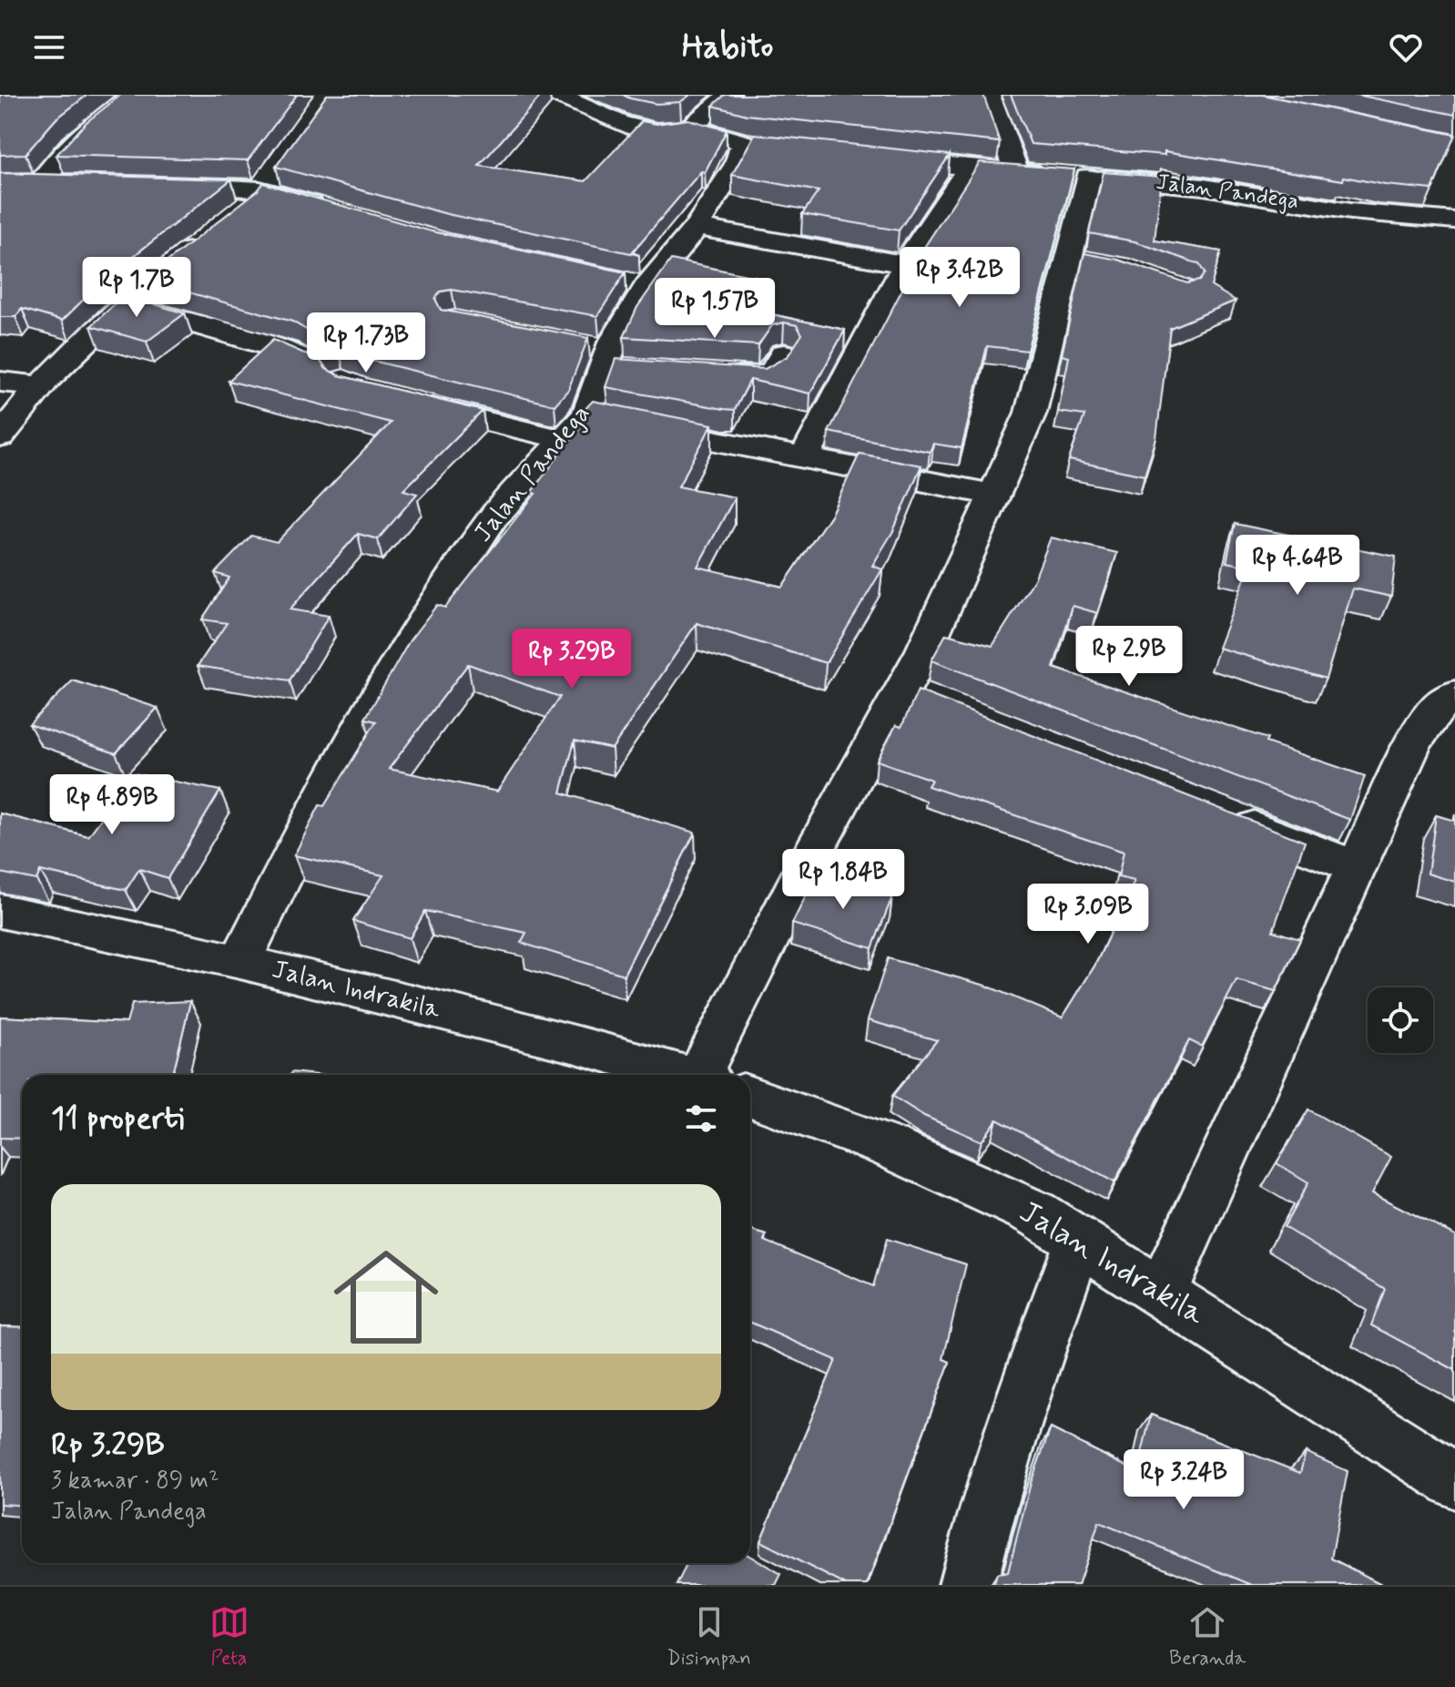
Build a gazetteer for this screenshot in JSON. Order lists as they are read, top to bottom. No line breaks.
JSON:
{"streets":{"street":["Jalan Pandega","Jalan Indrakila"]},"crossings":[["Jalan Pandega","Jalan Indrakila"]],"page":{"header":"Habito","price":["Rp 3.42B","Rp 1.7B","Rp 1.57B","Rp 1.73B","Rp 4.64B","Rp 2.9B","Rp 3.29B","Rp 4.89B","Rp 1.84B","Rp 3.09B","Rp 3.24B"],"heading":"11 properti","list":[{"name":"Rp 3.29B","note":"3 kamar · 89 m² · Jalan Pandega"}],"tabs":["Peta","Disimpan","Beranda"]}}
